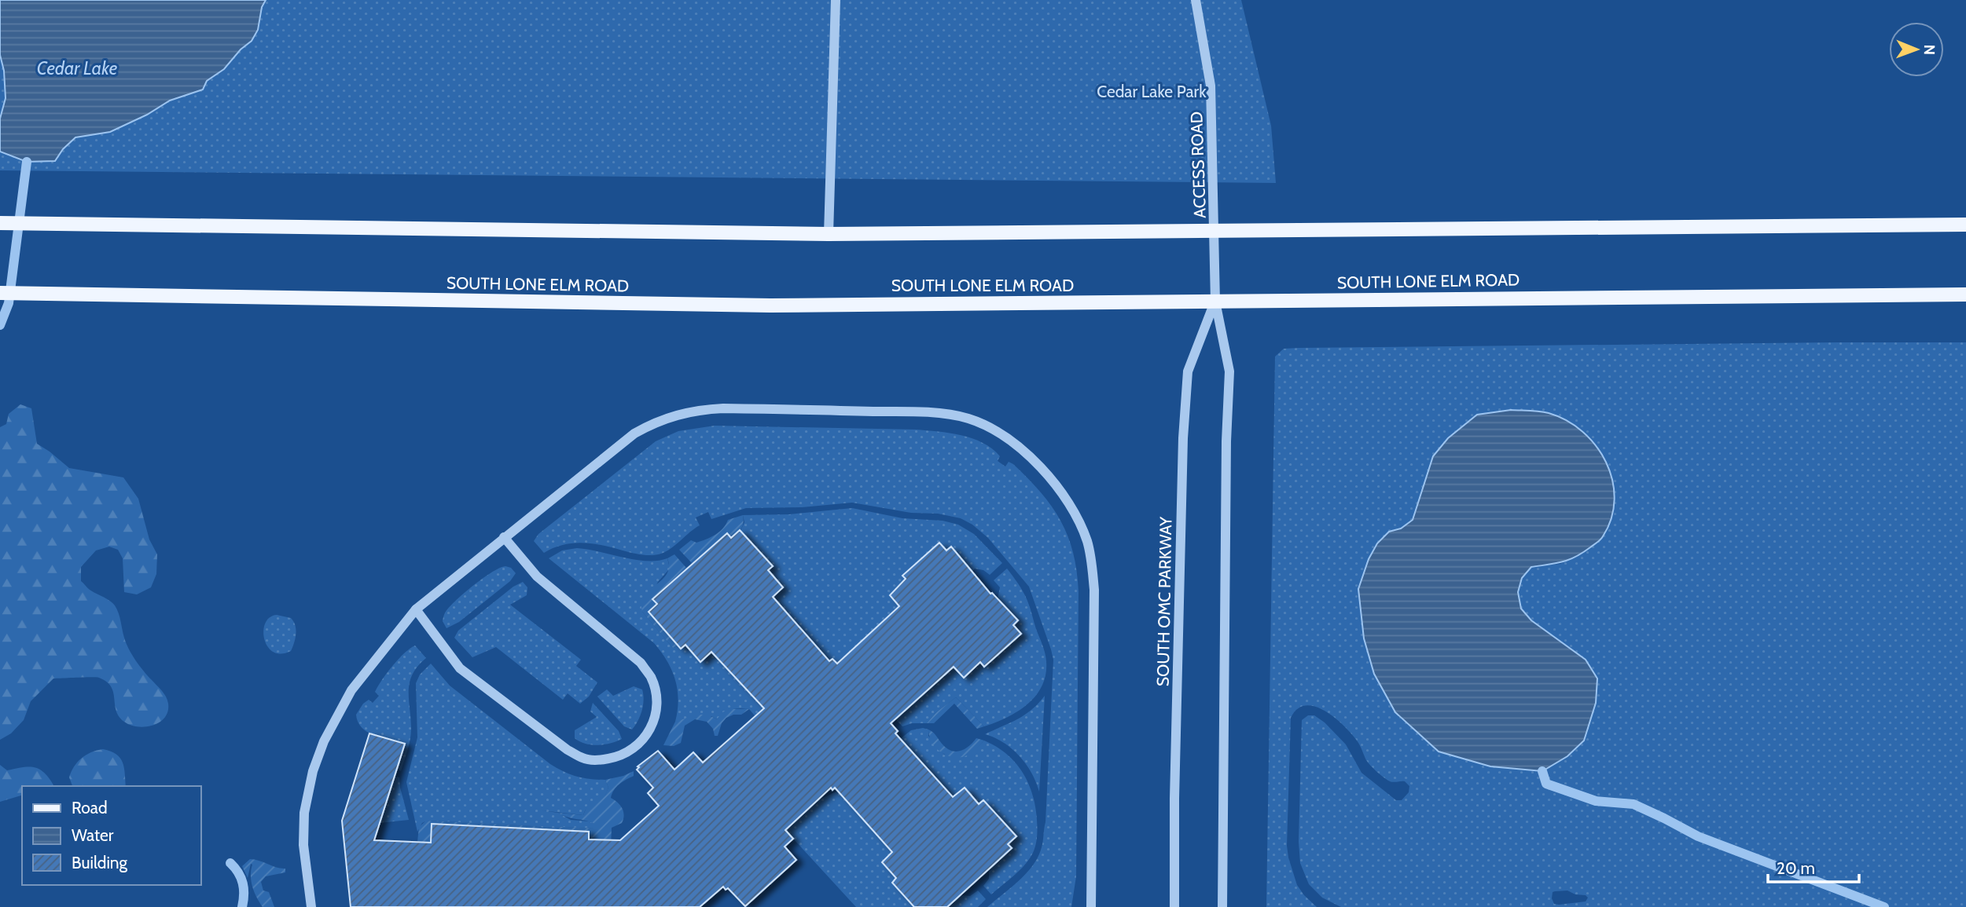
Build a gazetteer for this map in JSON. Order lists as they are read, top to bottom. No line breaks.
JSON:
{"streets":{"main road":["SOUTH LONE ELM ROAD"],"street":["ACCESS ROAD","SOUTH OMC PARKWAY"]},"crossings":[["ACCESS ROAD","SOUTH OMC PARKWAY"],["SOUTH LONE ELM ROAD","SOUTH OMC PARKWAY"]],"water":["Cedar Lake"],"parks":["Cedar Lake Park"],"legend":["Road","Water","Building"],"scale_bar":"20 m","north":"right"}
